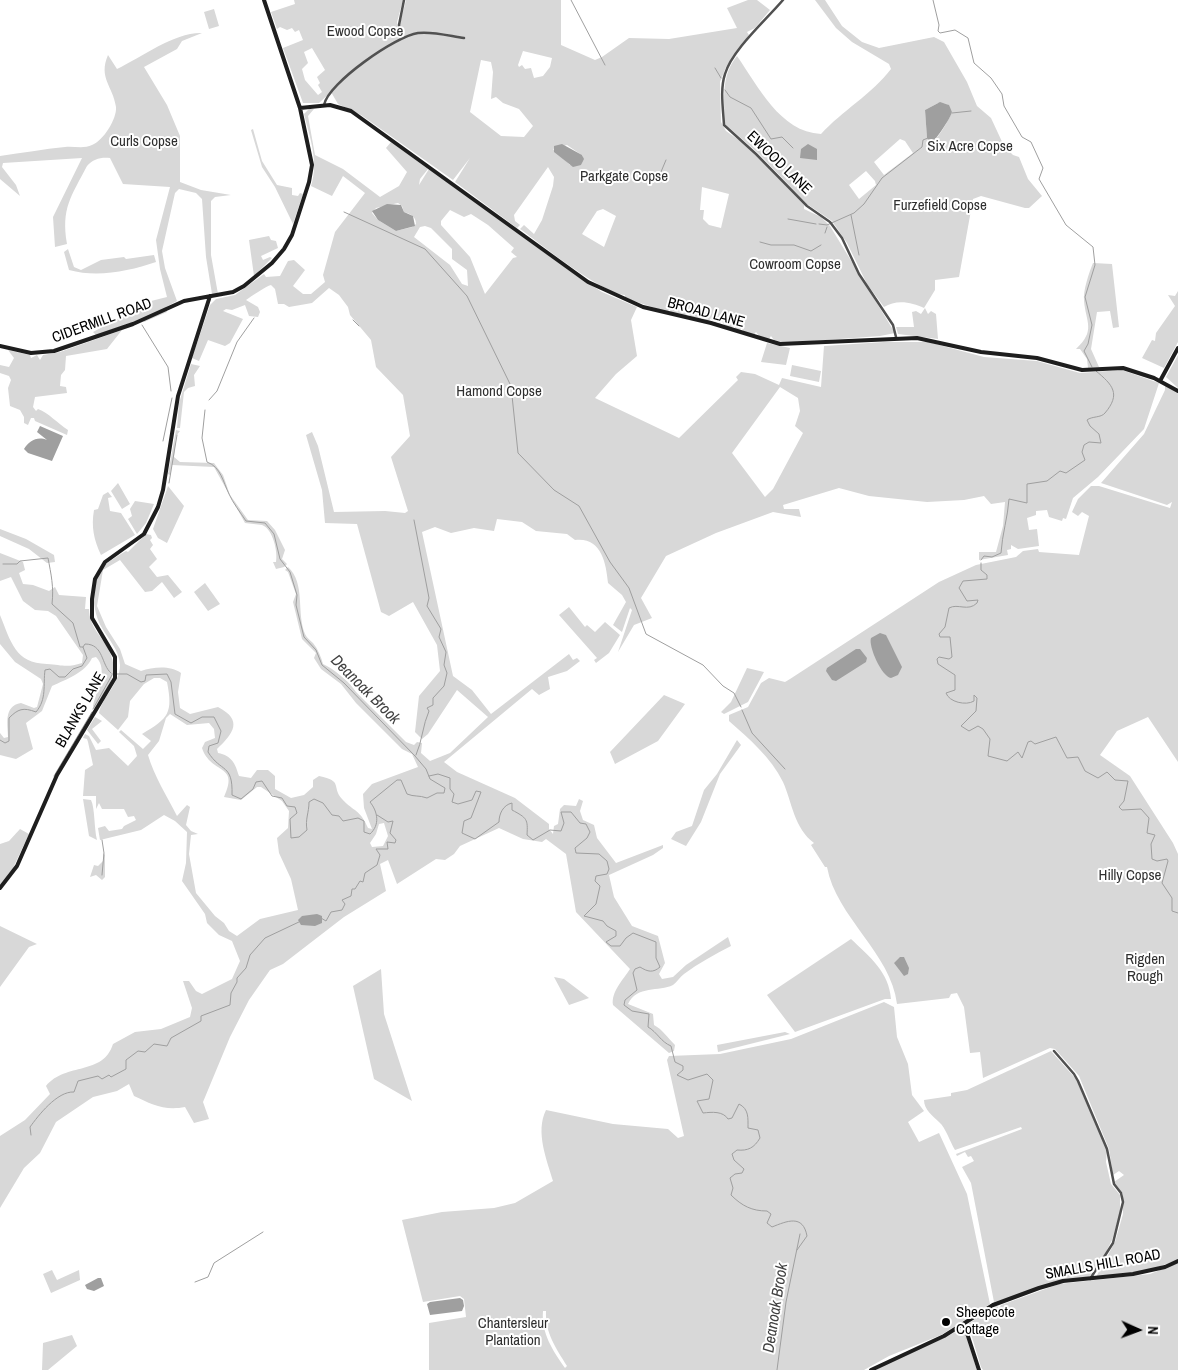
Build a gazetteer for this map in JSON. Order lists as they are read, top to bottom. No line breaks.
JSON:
{"streets":{"street":["EWOOD LANE","BROAD LANE","CIDERMILL ROAD","BLANKS LANE","SMALLS HILL ROAD"]},"crossings":[["EWOOD LANE","BROAD LANE"],["BROAD LANE","CIDERMILL ROAD"],["CIDERMILL ROAD","BLANKS LANE"]],"water":["Deanoak Brook"],"parks":["Ewood Copse","Curls Copse","Six Acre Copse","Parkgate Copse","Furzefield Copse","Cowroom Copse","Hamond Copse","Hilly Copse","Rigden Rough","Chantersleur Plantation"],"places":["Sheepcote Cottage"],"north":"right"}
